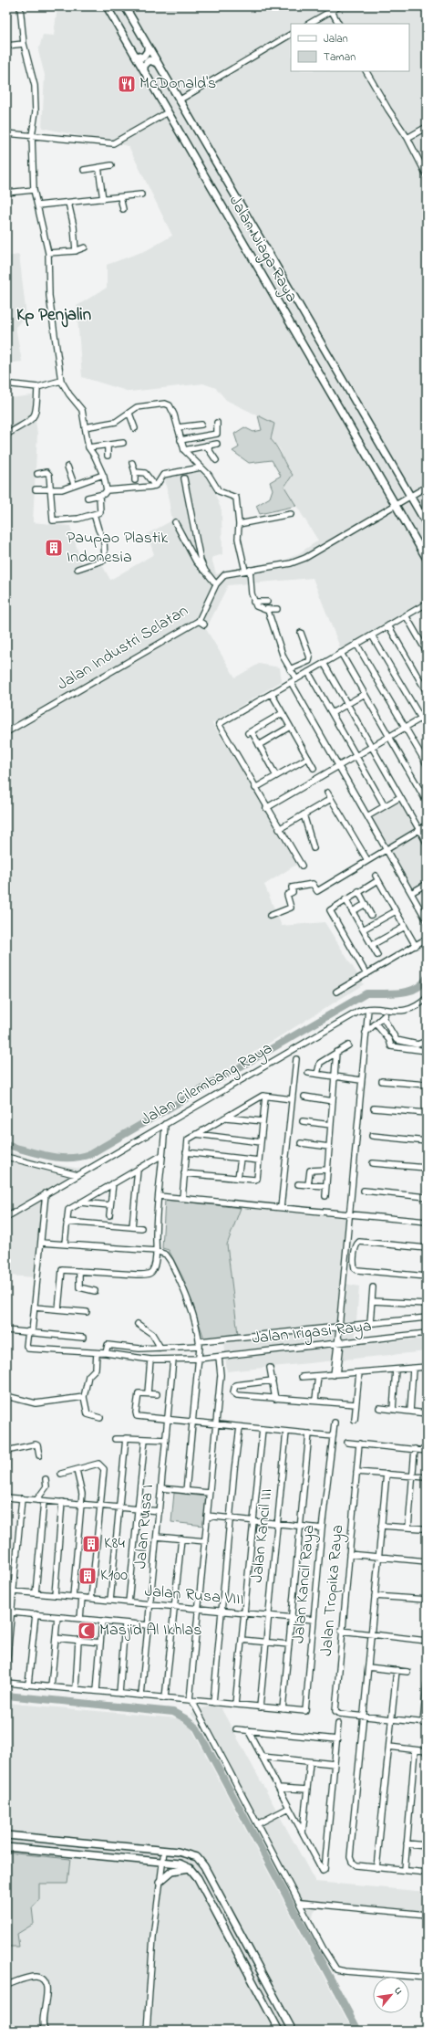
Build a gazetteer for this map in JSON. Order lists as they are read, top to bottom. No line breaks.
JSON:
{"streets":{"main road":["Jalan Niaga Raya"],"street":["Jalan Industri Selatan","Jalan Cilembang Raya","Jalan Irigasi Raya","Jalan Rusa I","Jalan Kancil III","Jalan Kancil Raya","Jalan Tropika Raya","Jalan Rusa VIII"]},"crossings":[["Jalan Niaga Raya","Jalan Industri Selatan"],["Jalan Irigasi Raya","Jalan Rusa I"],["Jalan Rusa I","Jalan Rusa VIII"],["Jalan Kancil III","Jalan Rusa VIII"],["Jalan Kancil Raya","Jalan Rusa VIII"]],"districts":["Kp Penjalin"],"places":{"restaurant":["McDonald's"],"building":["Paupao Plastik Indonesia","K84","K100"],"mosque":["Masjid Al Ikhlas"]},"legend":["Jalan","Taman"],"north":"top right"}
